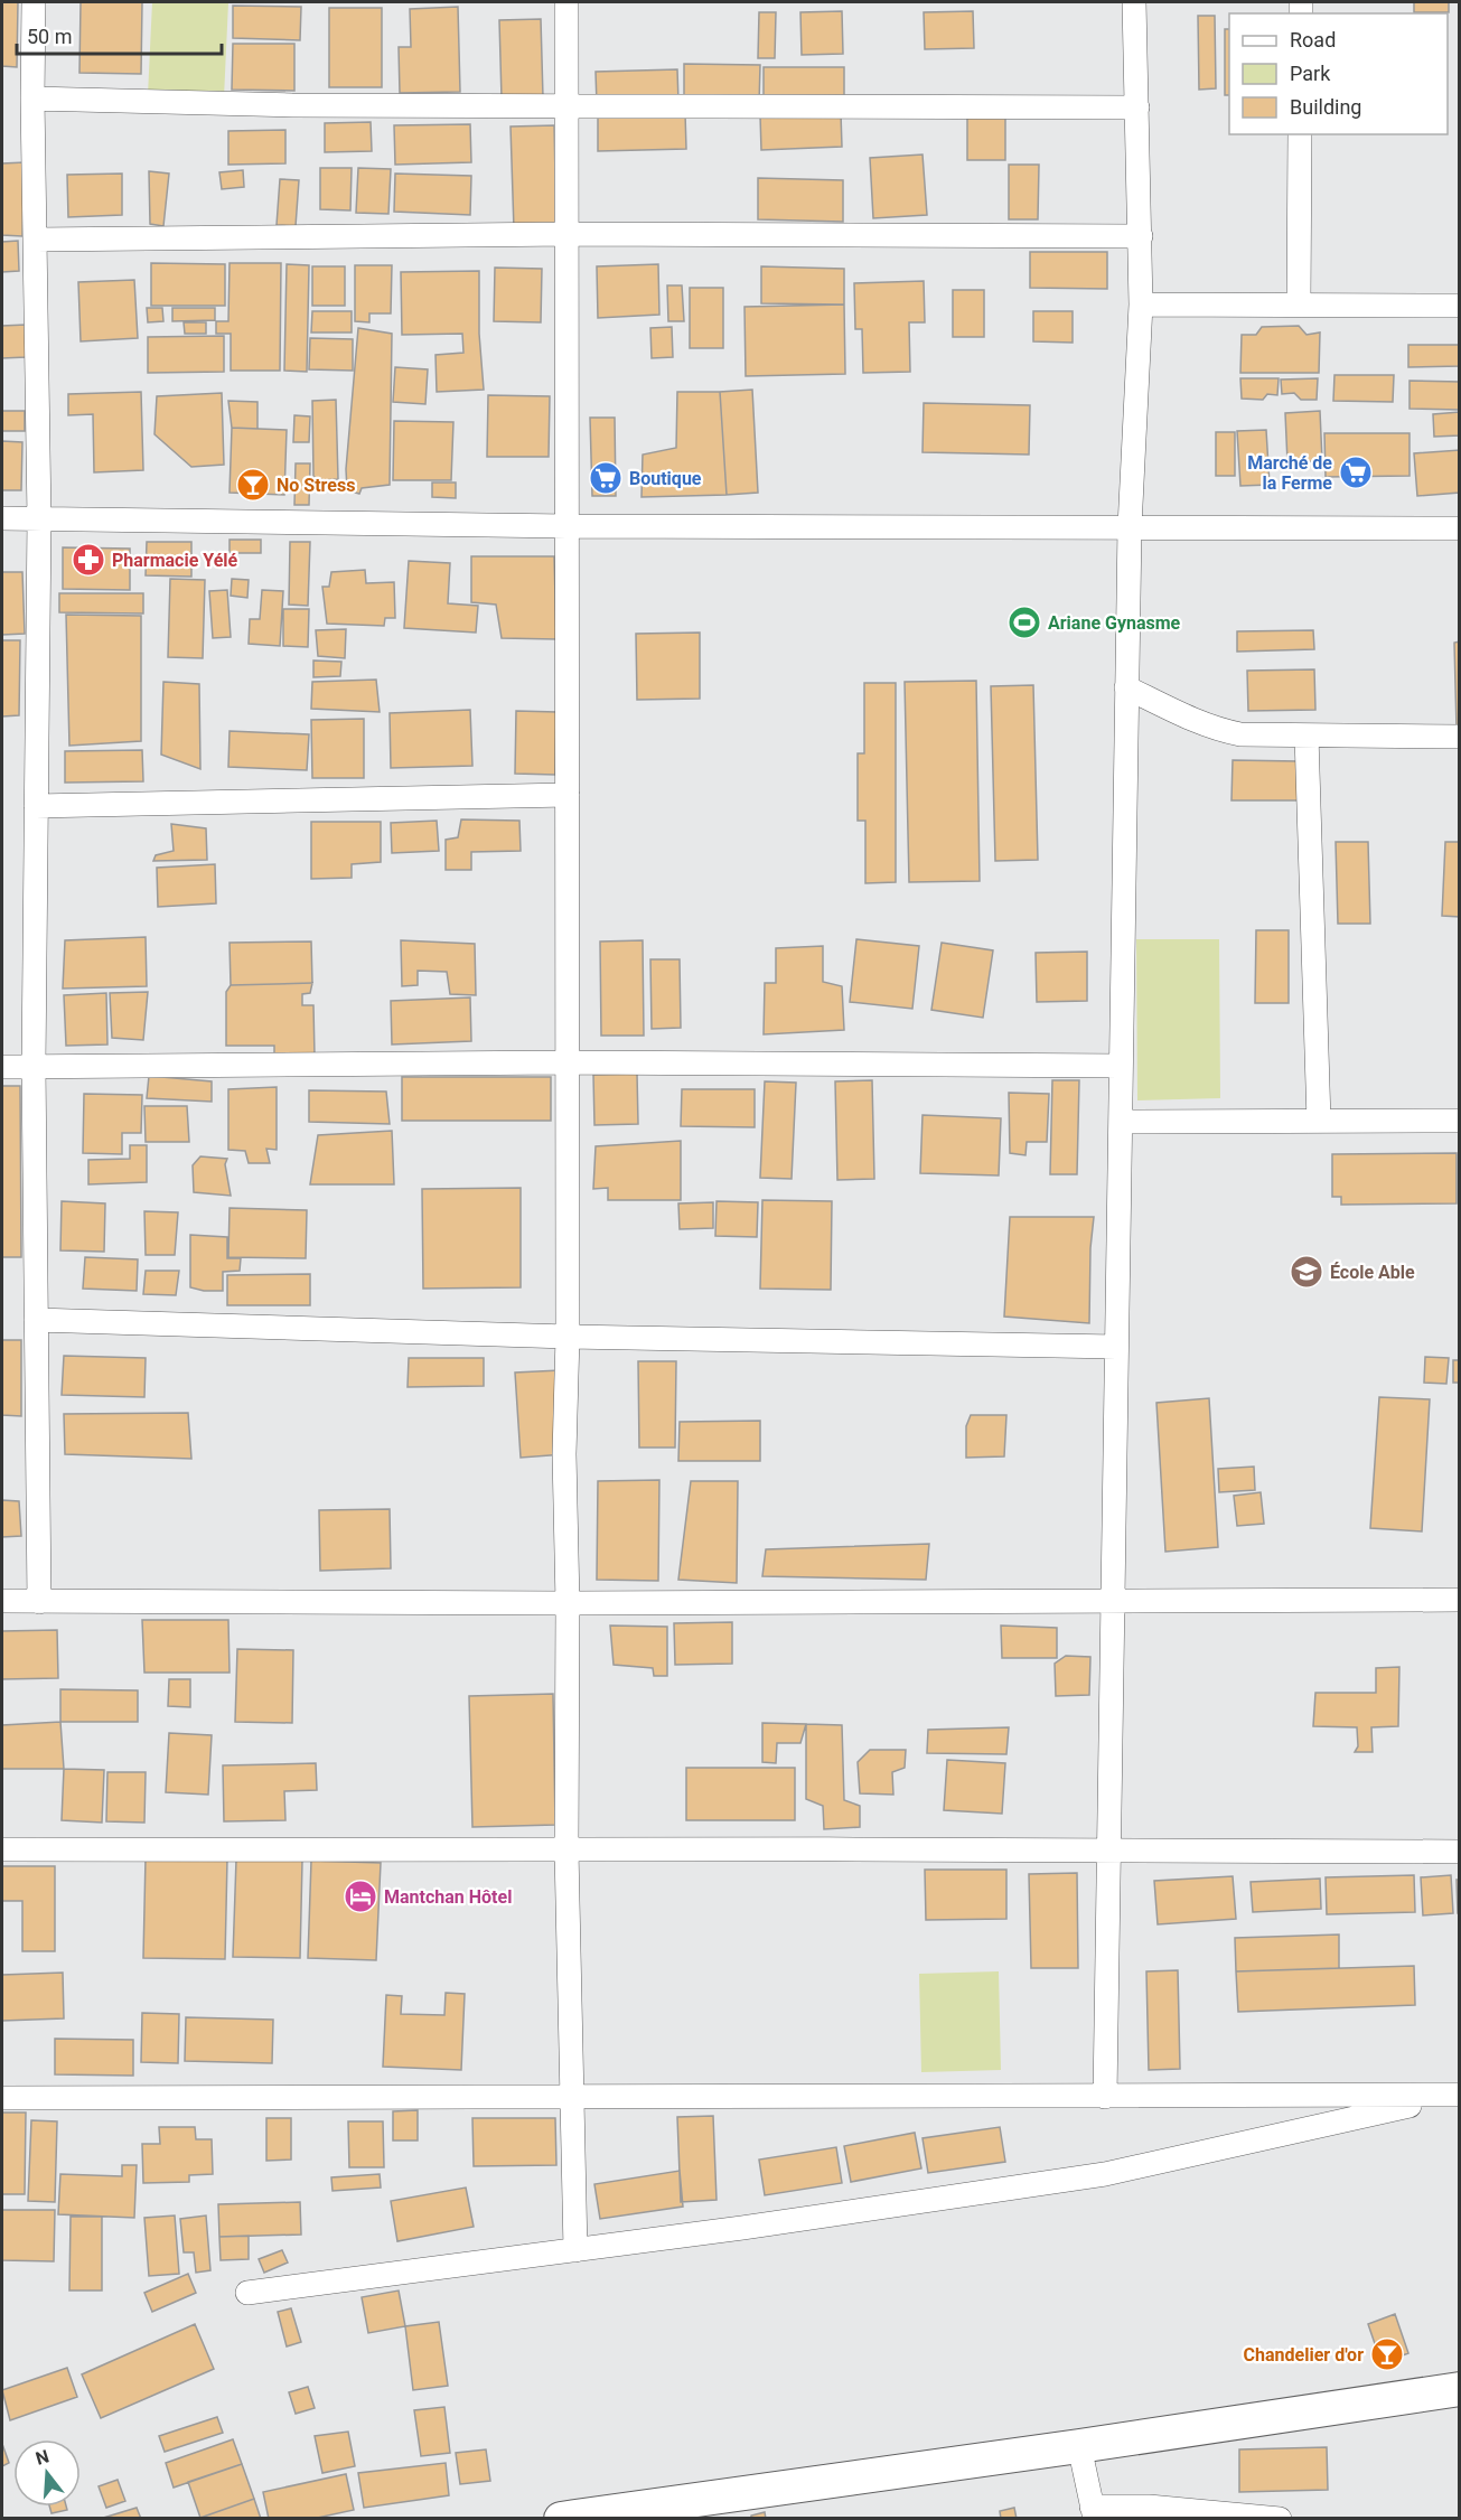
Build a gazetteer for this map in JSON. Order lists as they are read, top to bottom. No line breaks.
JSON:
{"places":{"supermarket":["Marché de la Ferme","Boutique"],"bar":["No Stress","Chandelier d'or"],"pharmacy":["Pharmacie Yélé"],"sports":["Ariane Gynasme"],"school or university":["École Able"],"hotel":["Mantchan Hôtel"]},"legend":["Road","Park","Building"],"scale_bar":"50 m","north":"top"}
